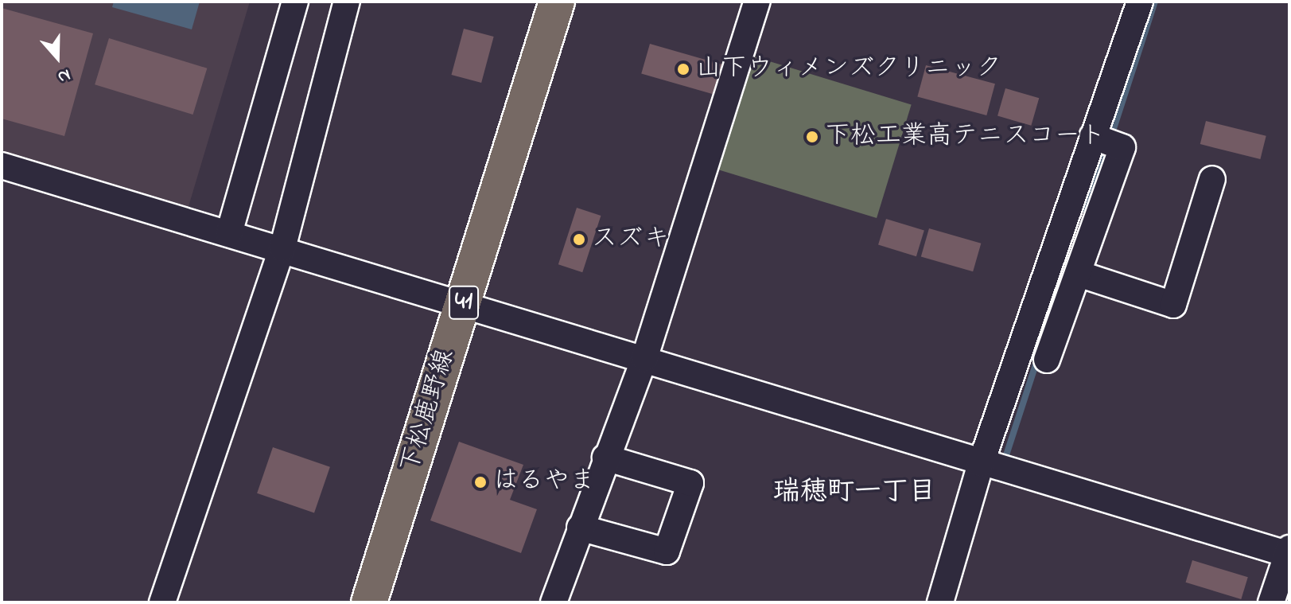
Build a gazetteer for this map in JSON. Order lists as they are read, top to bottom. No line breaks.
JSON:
{"streets":{"main road":["41","下松鹿野線"]},"districts":["瑞穂町一丁目"],"places":["山下ウィメンズクリニック","下松工業高テニスコート","スズキ","はるやま"],"north":"bottom"}
